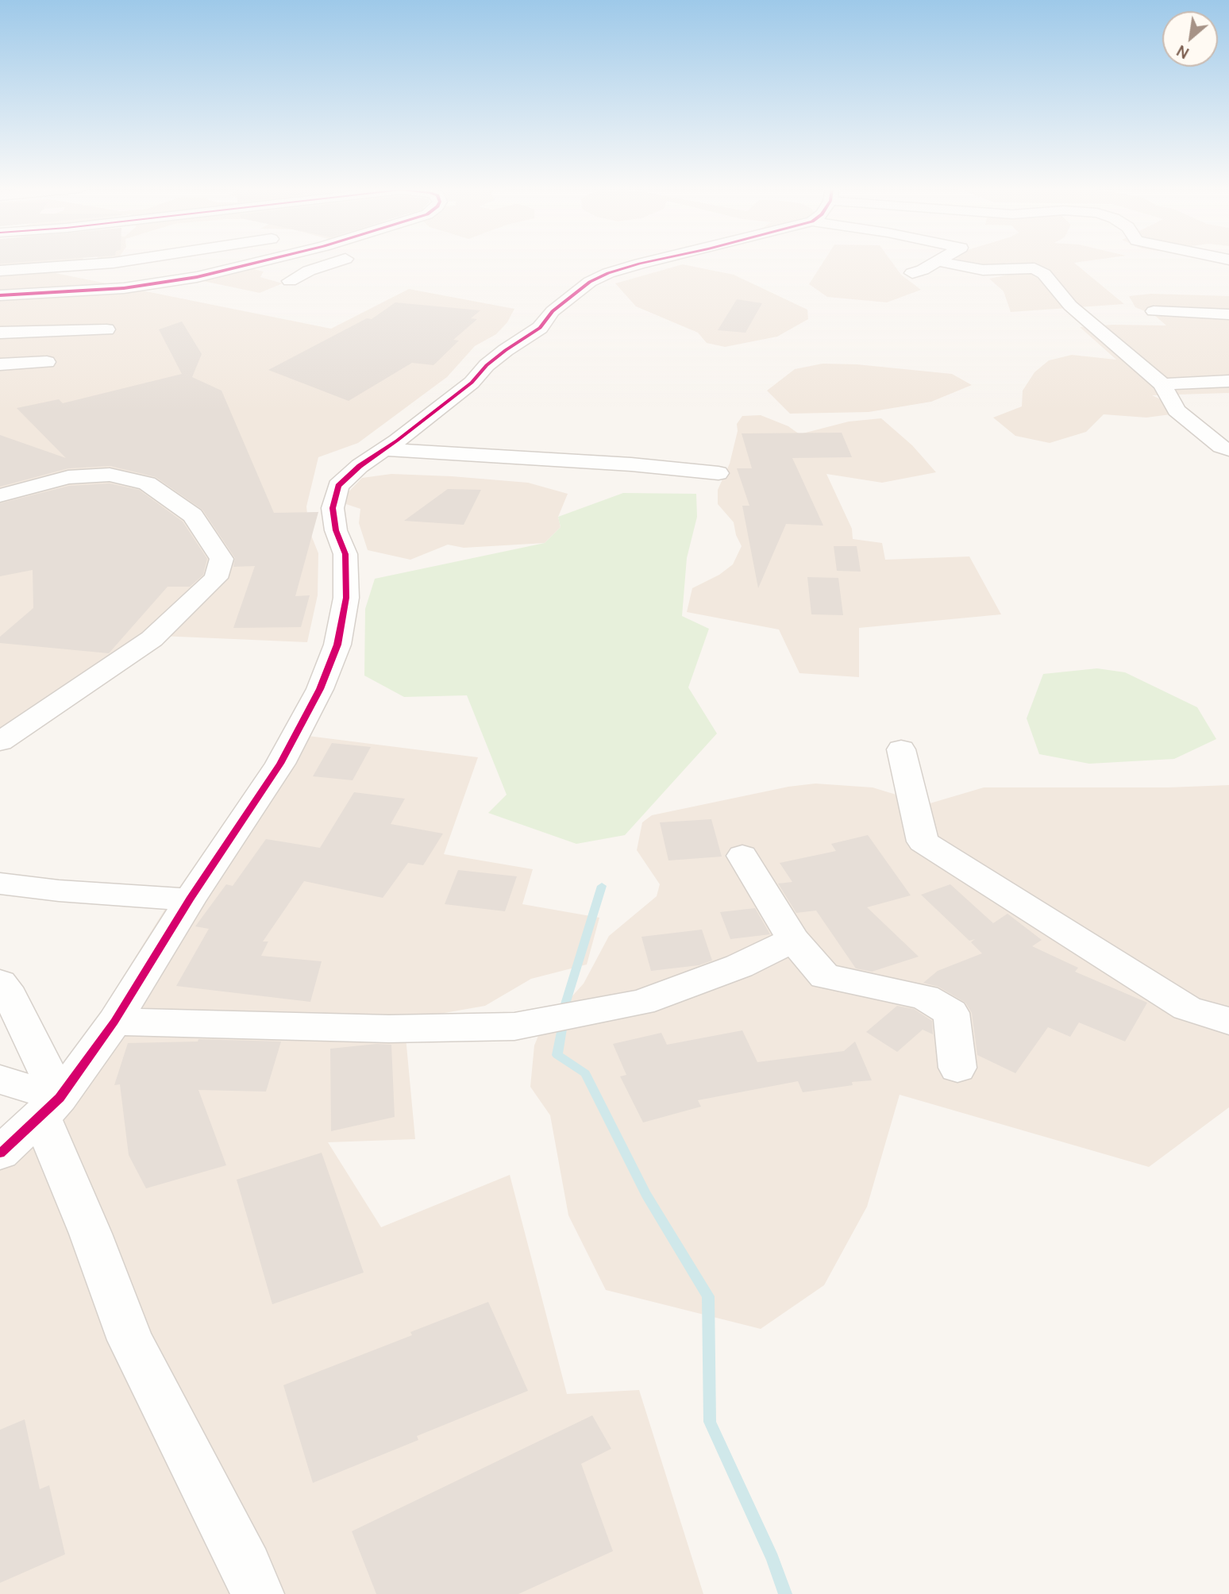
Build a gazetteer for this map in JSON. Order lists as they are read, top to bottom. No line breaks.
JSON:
{"north":"bottom left"}
